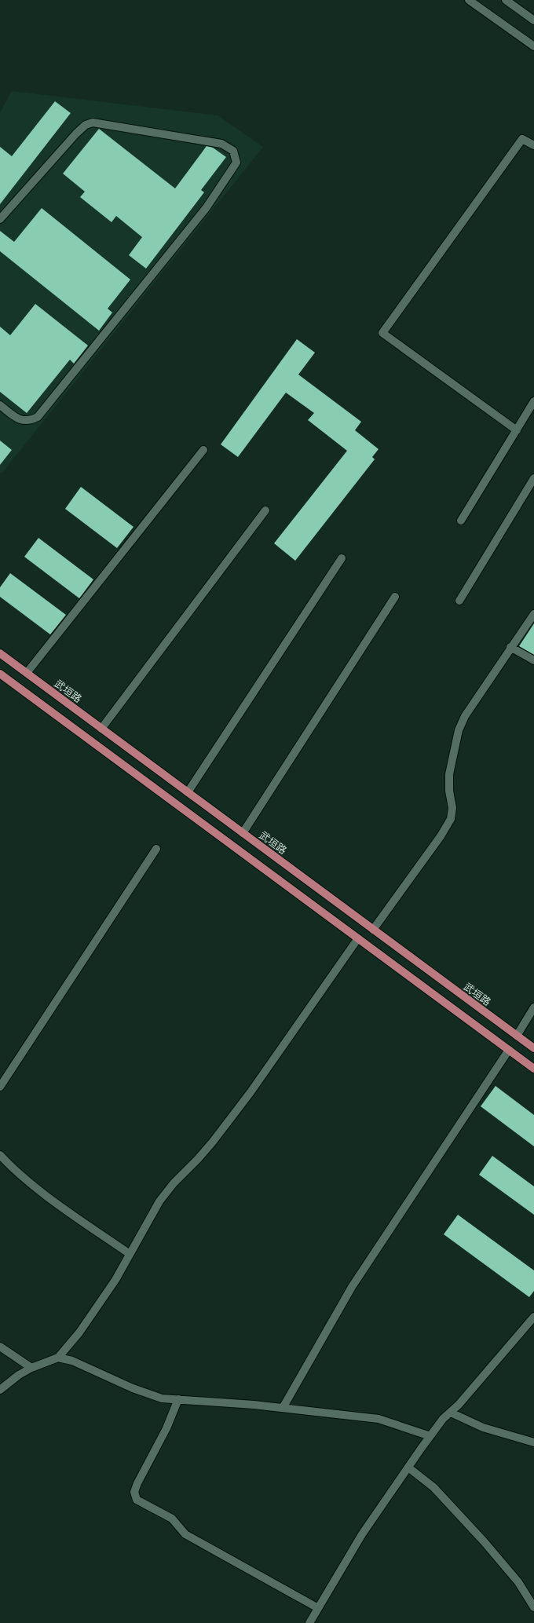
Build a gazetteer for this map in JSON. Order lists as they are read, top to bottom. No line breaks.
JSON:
{"streets":{"main road":["武垣路"]}}
